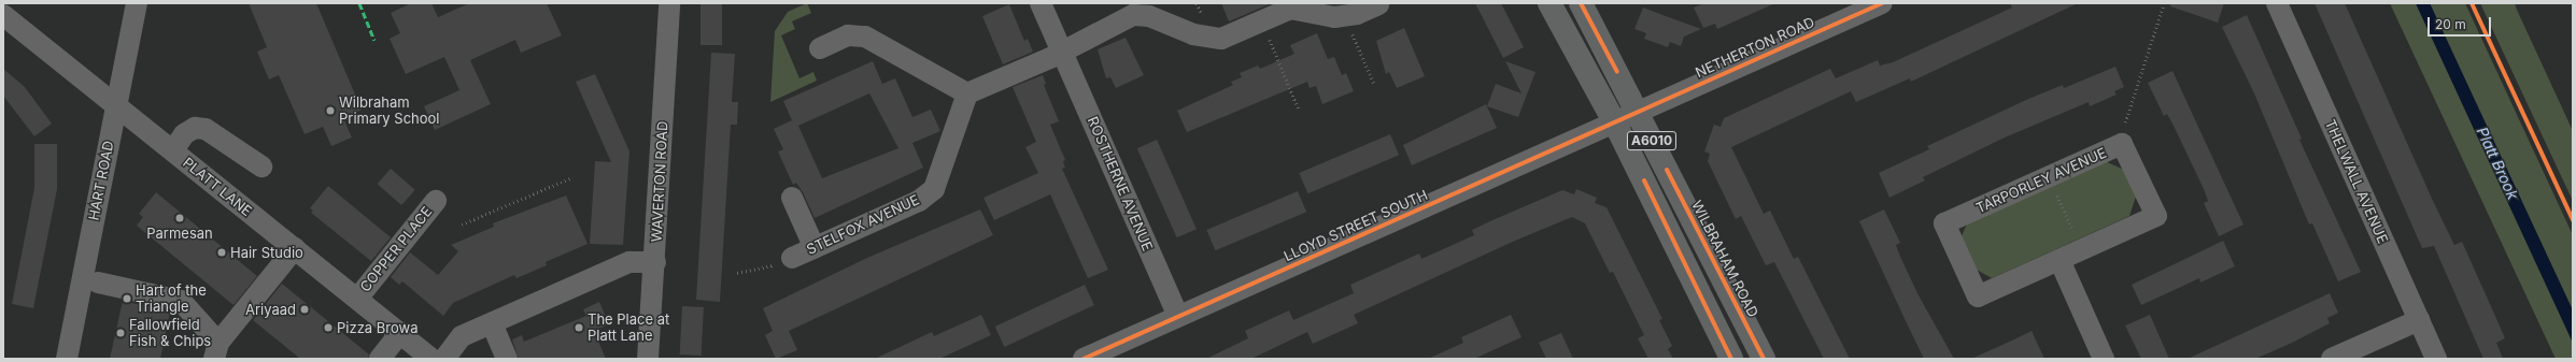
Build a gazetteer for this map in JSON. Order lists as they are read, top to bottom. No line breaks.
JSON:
{"streets":{"highway":["A6010","WILBRAHAM ROAD"],"street":["NETHERTON ROAD","HART ROAD","TARPORLEY AVENUE","WAVERTON ROAD","THELWALL AVENUE","ROSTHERNE AVENUE","PLATT LANE","STELFOX AVENUE","LLOYD STREET SOUTH","COPPER PLACE"]},"crossings":[["NETHERTON ROAD","LLOYD STREET SOUTH"],["NETHERTON ROAD","WILBRAHAM ROAD"],["A6010","LLOYD STREET SOUTH"],["HART ROAD","PLATT LANE"],["ROSTHERNE AVENUE","LLOYD STREET SOUTH"],["PLATT LANE","COPPER PLACE"],["LLOYD STREET SOUTH","WILBRAHAM ROAD"]],"water":["Platt Brook"],"places":["Wilbraham Primary School","Parmesan","Hair Studio","Hart of the Triangle","Ariyaad","Pizza Browa","The Place at Platt Lane","Fallowfield Fish & Chips"],"scale_bar":"20 m"}
